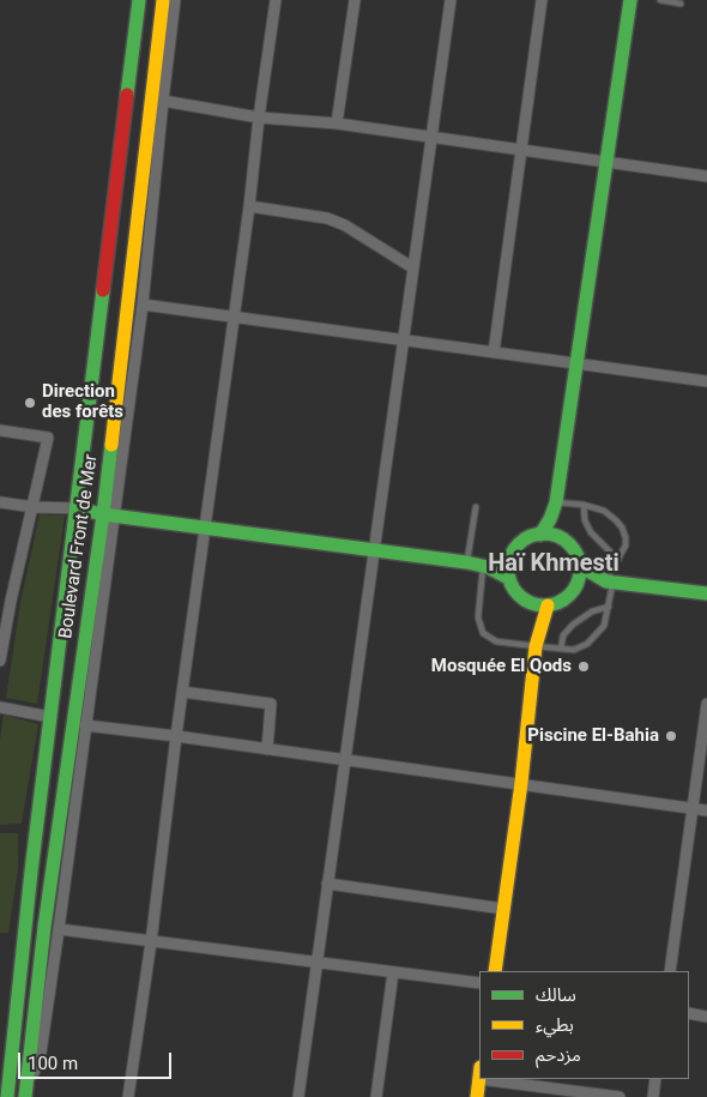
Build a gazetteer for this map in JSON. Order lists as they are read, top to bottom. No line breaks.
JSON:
{"streets":{"main road":["Boulevard Front de Mer"]},"districts":["Haï Khmesti"],"places":["Direction des forêts","Mosquée El Qods","Piscine El-Bahia"],"legend":["سالك","بطيء","مزدحم"],"scale_bar":"100 m"}
